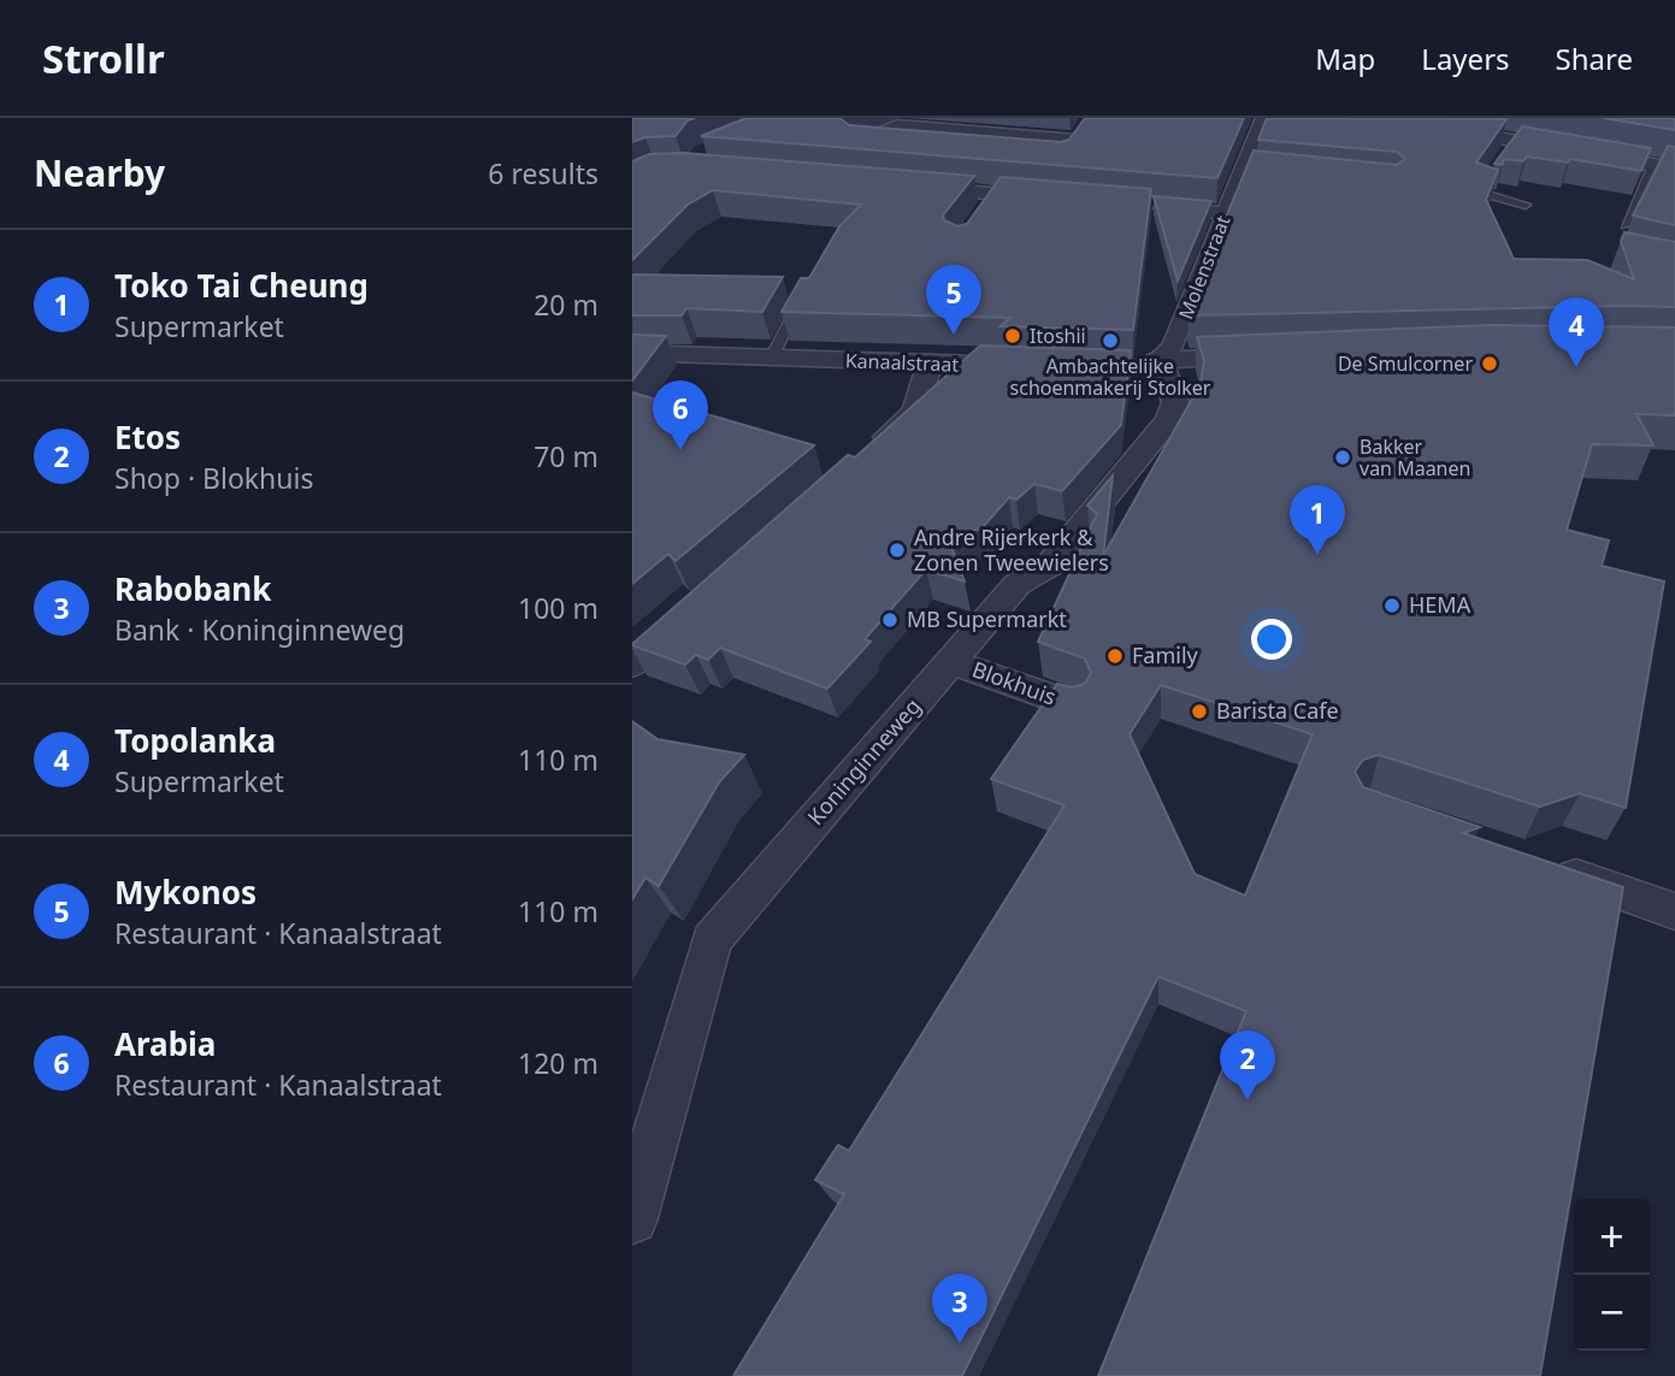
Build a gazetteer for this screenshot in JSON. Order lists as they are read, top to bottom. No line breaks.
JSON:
{"streets":{"street":["Molenstraat","Kanaalstraat","Blokhuis","Koninginneweg"]},"crossings":[["Molenstraat","Koninginneweg"],["Blokhuis","Koninginneweg"]],"places":["Itoshii","Ambachtelijke schoenmakerij Stolker","De Smulcorner","Bakker van Maanen","Andre Rijerkerk & Zonen Tweewielers","HEMA","MB Supermarkt","Family","Barista Cafe"],"page":{"header":"Strollr","nav":["Map","Layers","Share"],"heading":["Nearby","6 results"],"list":[{"mark":"1","name":"Toko Tai Cheung","note":"Supermarket","value":"20 m"},{"mark":"2","name":"Etos","note":"Shop · Blokhuis","value":"70 m"},{"mark":"3","name":"Rabobank","note":"Bank · Koninginneweg","value":"100 m"},{"mark":"4","name":"Topolanka","note":"Supermarket","value":"110 m"},{"mark":"5","name":"Mykonos","note":"Restaurant · Kanaalstraat","value":"110 m"},{"mark":"6","name":"Arabia","note":"Restaurant · Kanaalstraat","value":"120 m"}],"pins":["5","4","6","1","2","3"],"map_buttons":["+","−"]}}
